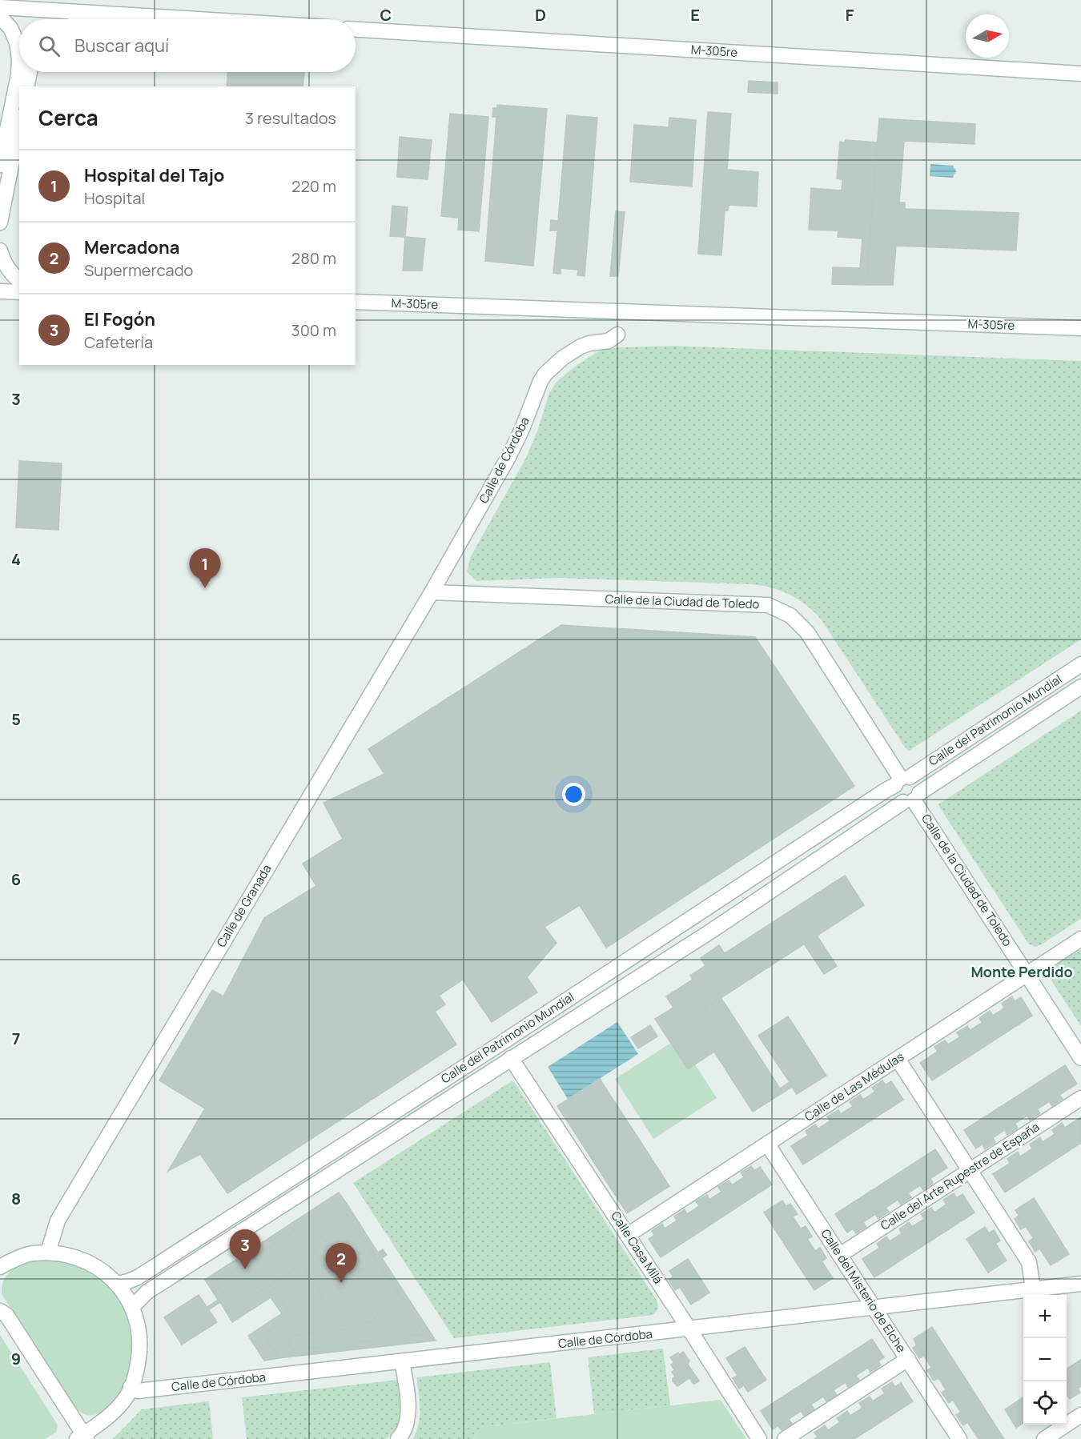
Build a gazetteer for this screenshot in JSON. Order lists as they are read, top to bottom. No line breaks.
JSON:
{"streets":{"street":["M-305re","Calle de Córdoba","Calle de la Ciudad de Toledo","Calle del Patrimonio Mundial","Calle de Granada","Calle de Las Médulas","Calle del Arte Rupestre de España","Calle Casa Milá","Calle del Misterio de Elche"]},"crossings":[["Calle de Córdoba","Calle de la Ciudad de Toledo"],["Calle de Córdoba","Calle de Granada"],["Calle de Córdoba","Calle Casa Milá"],["Calle de Córdoba","Calle del Misterio de Elche"],["Calle de la Ciudad de Toledo","Calle del Patrimonio Mundial"],["Calle de la Ciudad de Toledo","Calle de Granada"],["Calle de la Ciudad de Toledo","Calle de Las Médulas"],["Calle del Patrimonio Mundial","Calle Casa Milá"],["Calle de Las Médulas","Calle Casa Milá"],["Calle de Las Médulas","Calle del Misterio de Elche"],["Calle del Arte Rupestre de España","Calle del Misterio de Elche"]],"districts":["Monte Perdido"],"north":"right","page":{"search":"Buscar aquí","heading":["Cerca","3 resultados"],"list":[{"mark":"1","name":"Hospital del Tajo","note":"Hospital","value":"220 m"},{"mark":"2","name":"Mercadona","note":"Supermercado","value":"280 m"},{"mark":"3","name":"El Fogón","note":"Cafetería","value":"300 m"}],"pins":["1","3","2"],"map_buttons":["+","−"]},"grid":{"columns":["C","D","E","F"],"rows":["3","4","5","6","7","8","9"]}}
